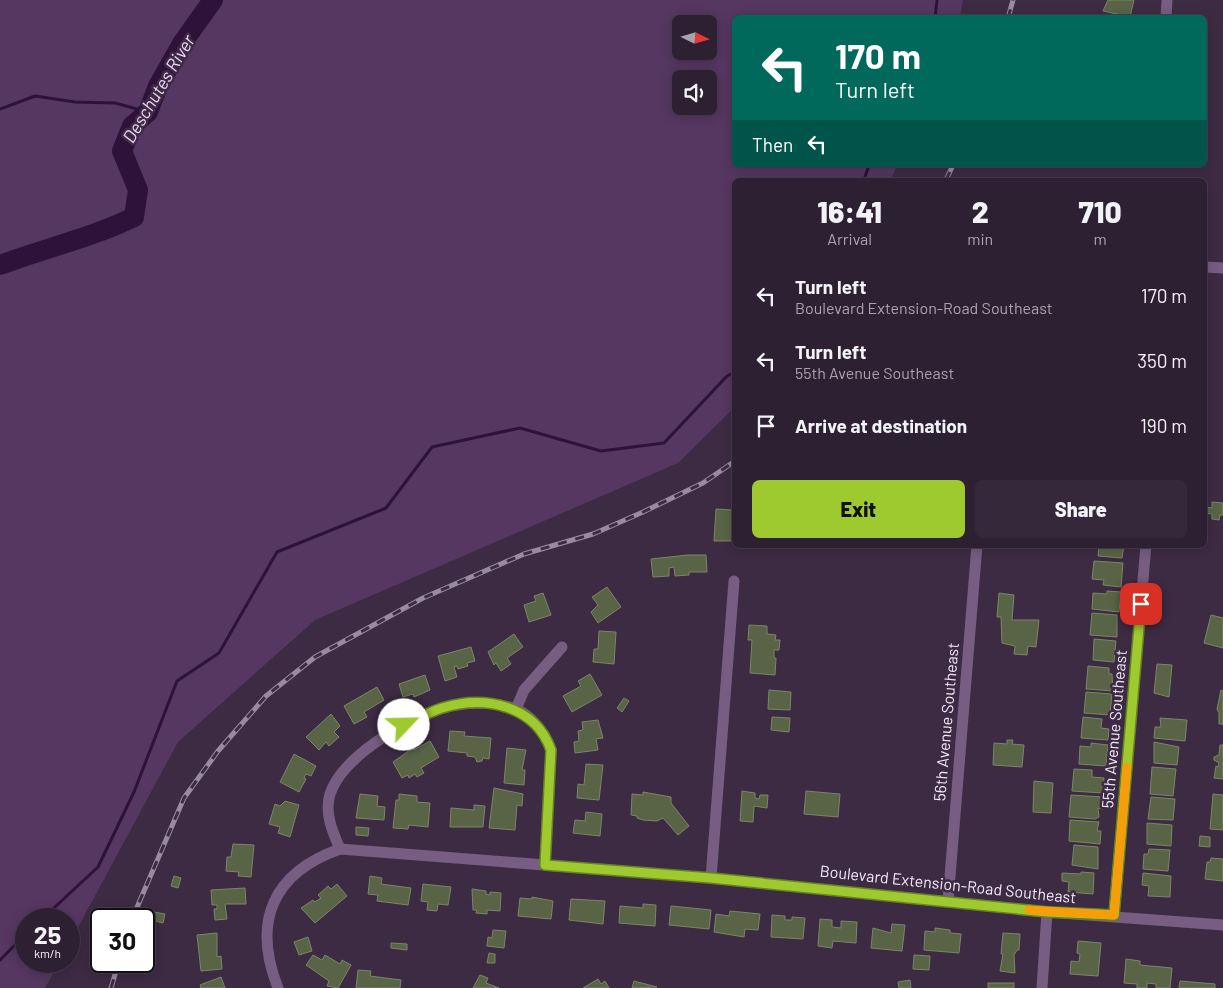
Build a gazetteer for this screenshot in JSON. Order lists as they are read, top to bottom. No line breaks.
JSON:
{"streets":{"street":["56th Avenue Southeast","55th Avenue Southeast","Boulevard Extension-Road Southeast"]},"crossings":[["56th Avenue Southeast","Boulevard Extension-Road Southeast"],["55th Avenue Southeast","Boulevard Extension-Road Southeast"]],"water":["Deschutes River"],"north":"right","page":{"turn":["170 m","Turn left"],"then":"Then","eta":["16:41","Arrival","2","min","710","m"],"list":[{"name":"Turn left","note":"Boulevard Extension-Road Southeast","value":"170 m"},{"name":"Turn left","note":"55th Avenue Southeast","value":"350 m"},{"name":"Arrive at destination","value":"190 m"}],"buttons":["Exit","Share"],"speed":"25 km/h","limit":"30"}}
